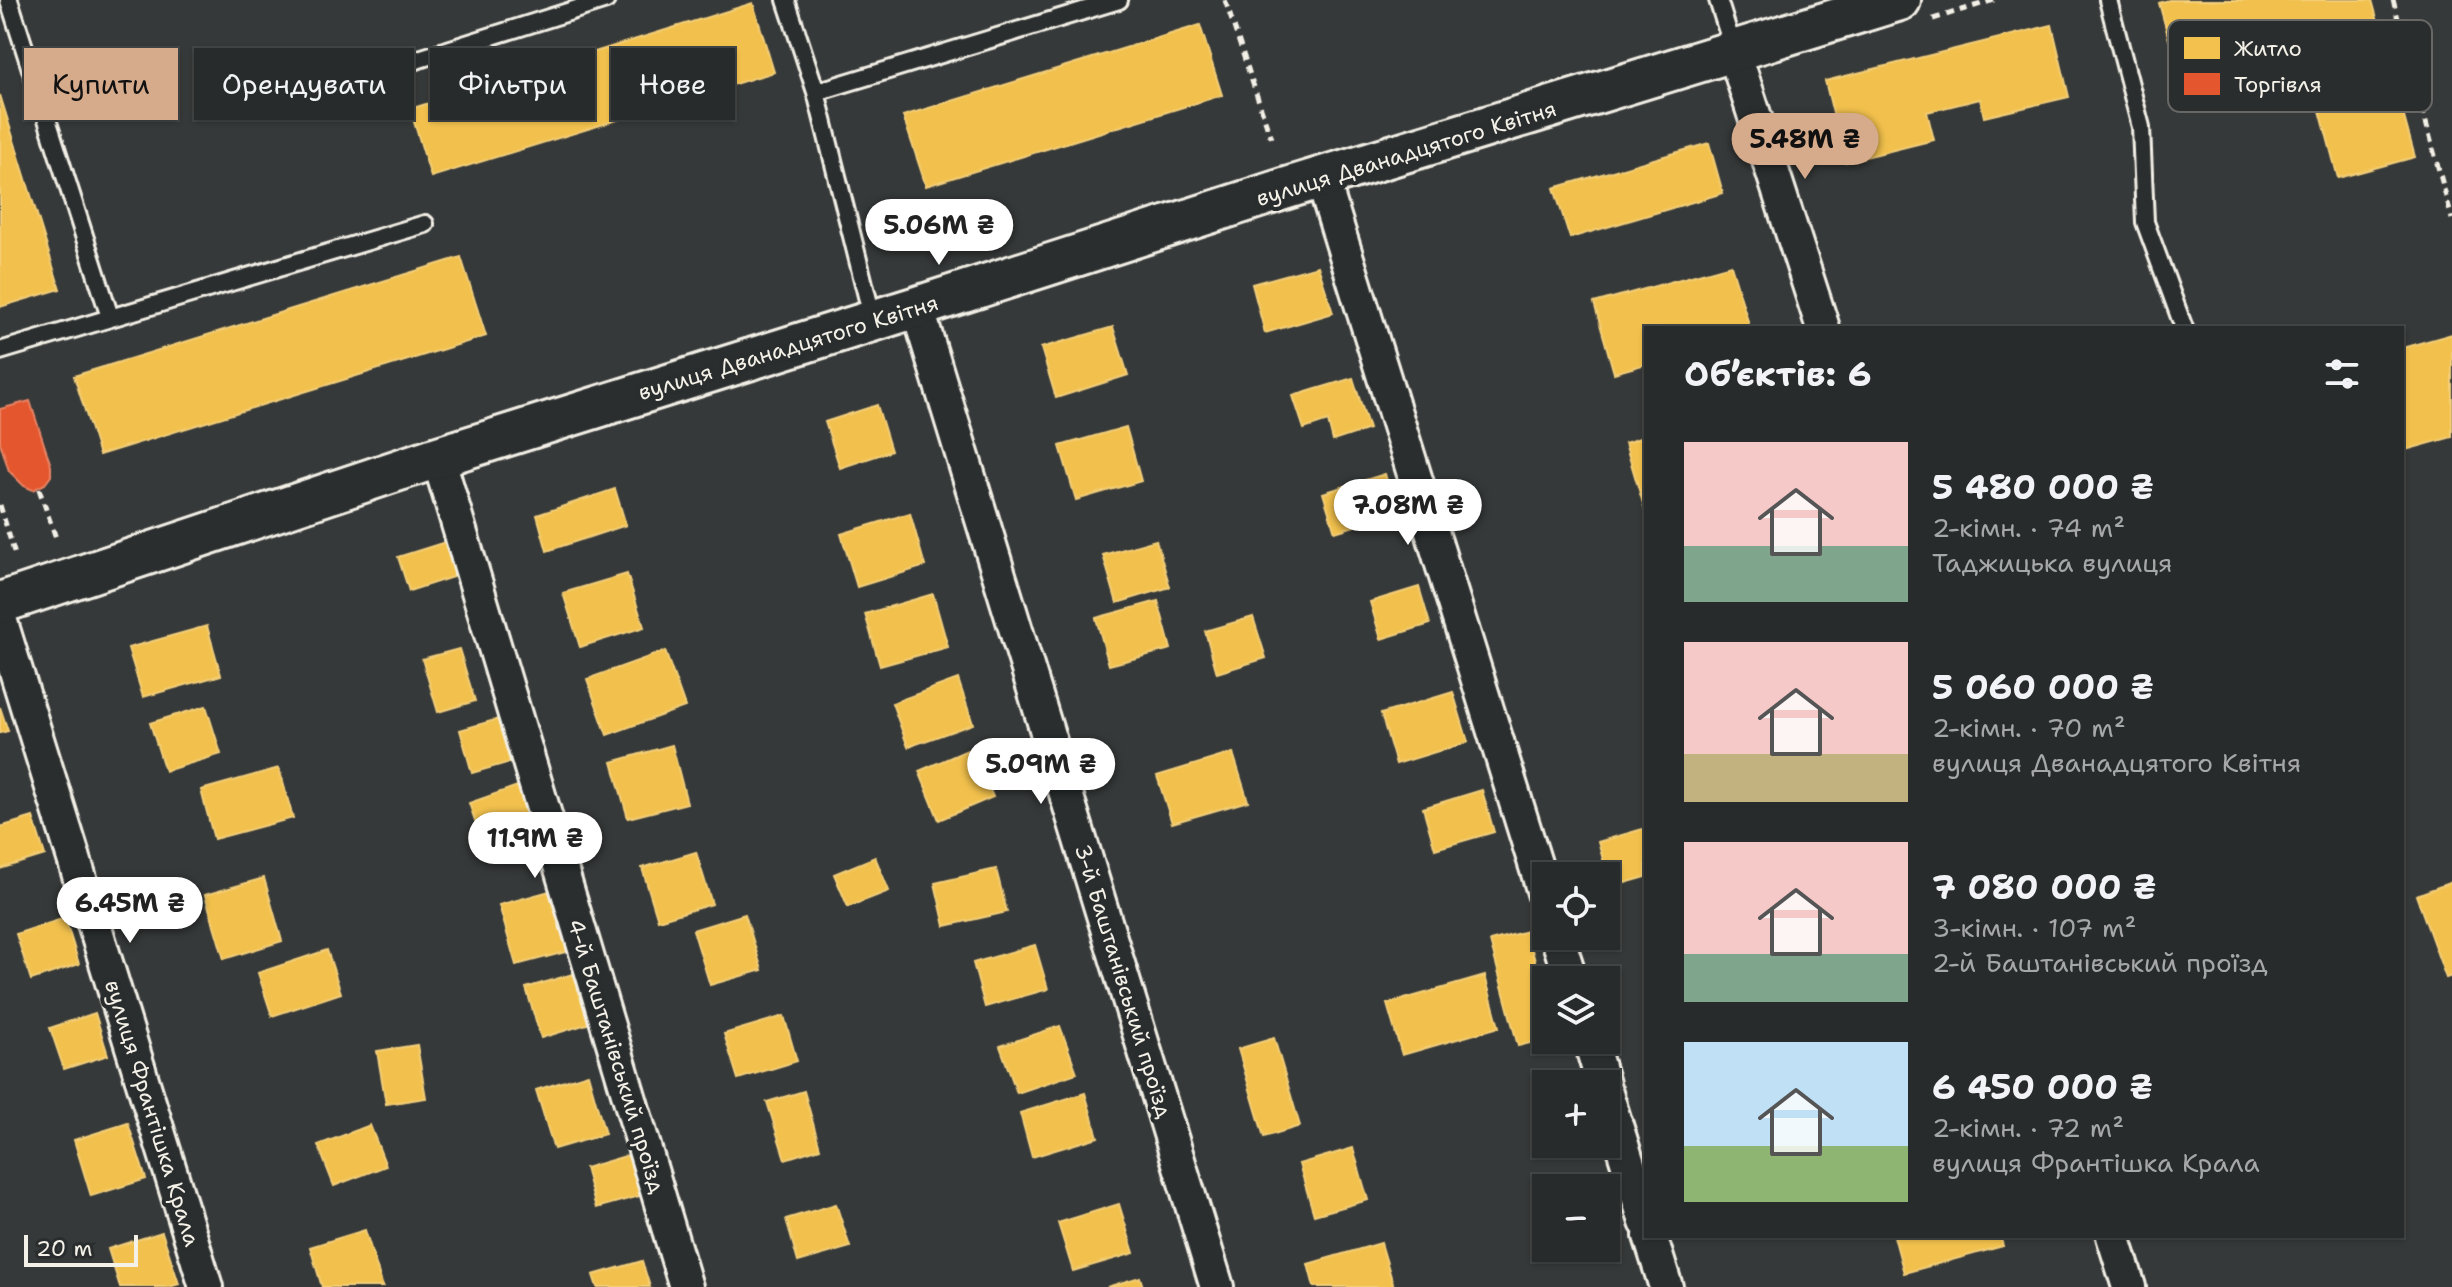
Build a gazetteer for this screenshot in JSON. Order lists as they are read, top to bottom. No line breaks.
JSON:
{"streets":{"street":["вулиця Дванадцятого Квітня","3-й Баштанівський проїзд","4-й Баштанівський проїзд","вулиця Франтішка Крала"]},"crossings":[["вулиця Дванадцятого Квітня","3-й Баштанівський проїзд"],["вулиця Дванадцятого Квітня","4-й Баштанівський проїзд"]],"legend":["Житло","Торгівля"],"scale_bar":"20 m","page":{"chip":["Купити","Орендувати","Фільтри","Нове"],"price":["5.48M ₴","5.06M ₴","7.08M ₴","5.09M ₴","11.9M ₴","6.45M ₴"],"heading":"Об’єктів: 6","list":[{"name":"5 480 000 ₴","note":"2-кімн. · 74 m² · Таджицька вулиця"},{"name":"5 060 000 ₴","note":"2-кімн. · 70 m² · вулиця Дванадцятого Квітня"},{"name":"7 080 000 ₴","note":"3-кімн. · 107 m² · 2-й Баштанівський проїзд"},{"name":"6 450 000 ₴","note":"2-кімн. · 72 m² · вулиця Франтішка Крала"}],"map_buttons":["+","−"],"scale":"20 m"}}
